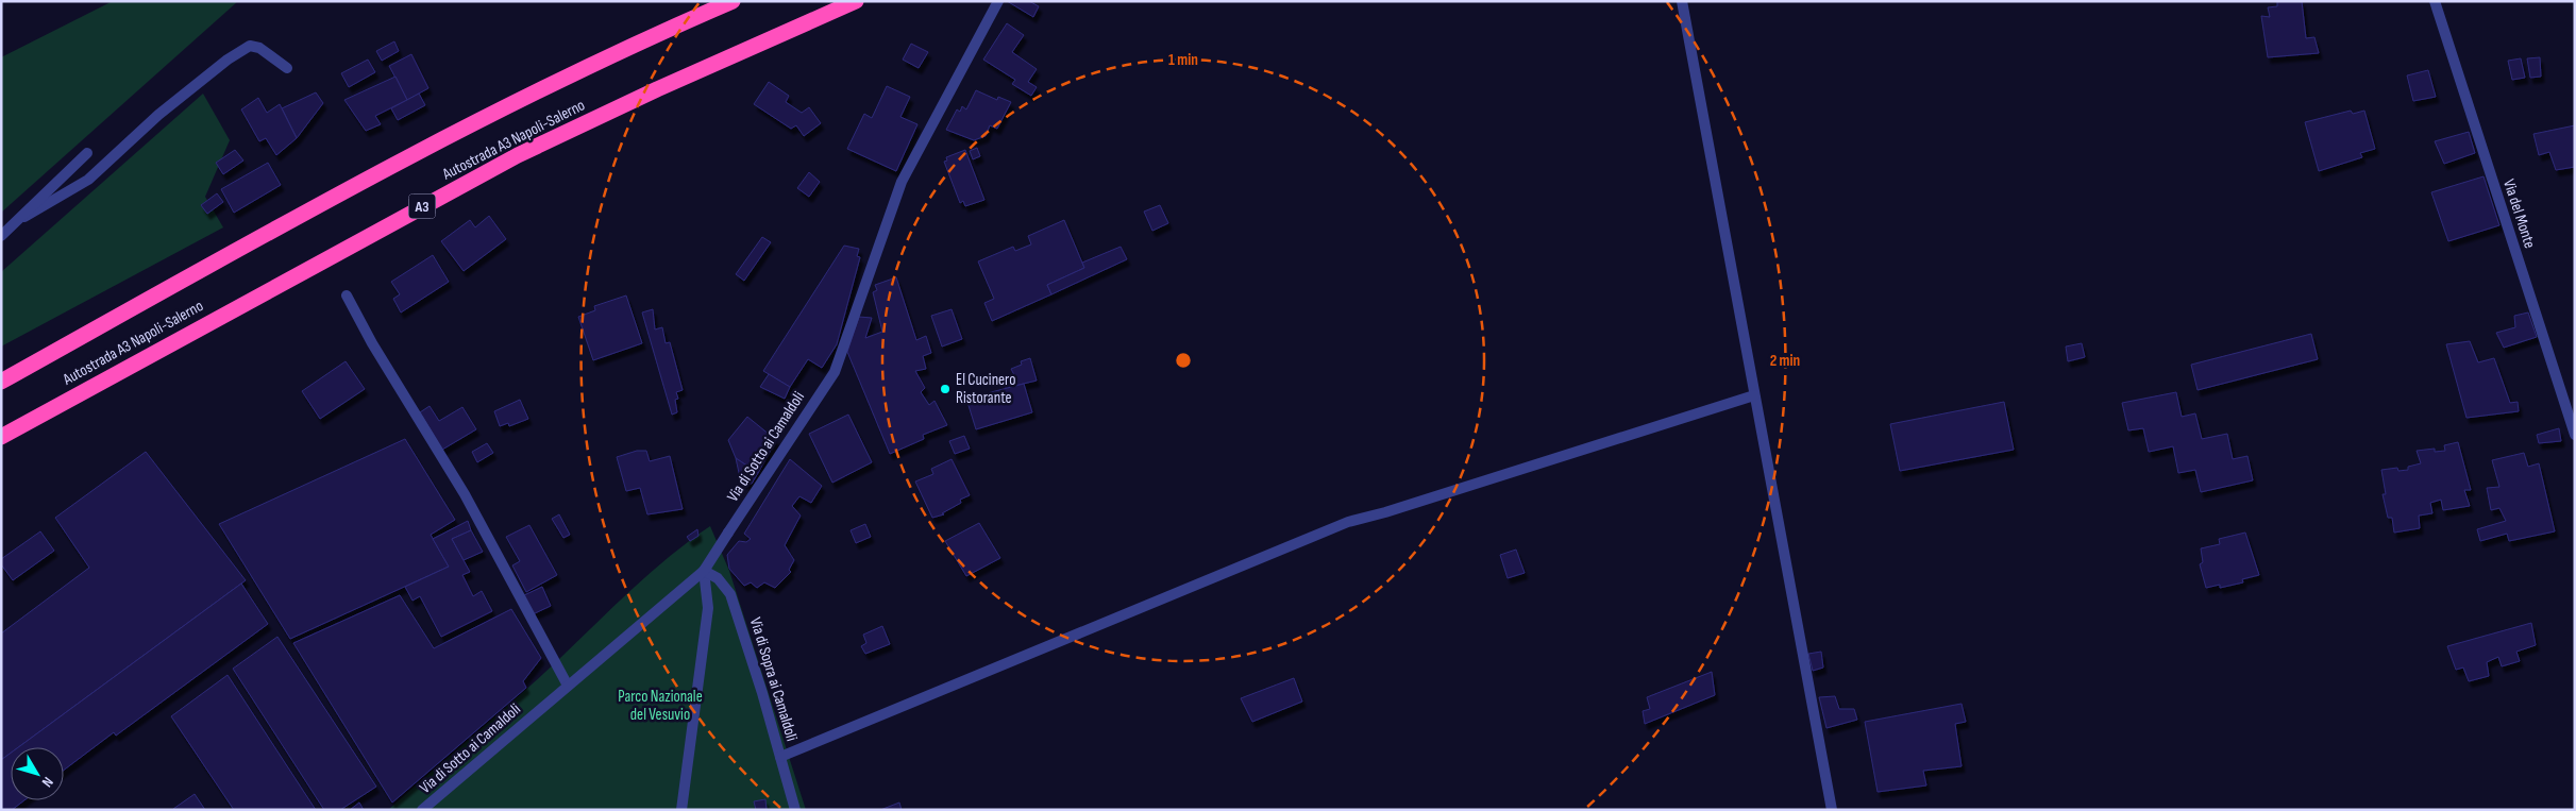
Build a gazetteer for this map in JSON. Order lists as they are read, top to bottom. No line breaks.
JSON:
{"streets":{"highway":["Autostrada A3 Napoli-Salerno","A3"],"street":["Via del Monte","Via di Sotto ai Camaldoli","Via di Sopra ai Camaldoli"]},"crossings":[["Via di Sotto ai Camaldoli","Via di Sopra ai Camaldoli"]],"parks":["Parco Nazionale del Vesuvio"],"places":["El Cucinero Ristorante"],"north":"bottom right","rings":["1 min","2 min"]}
